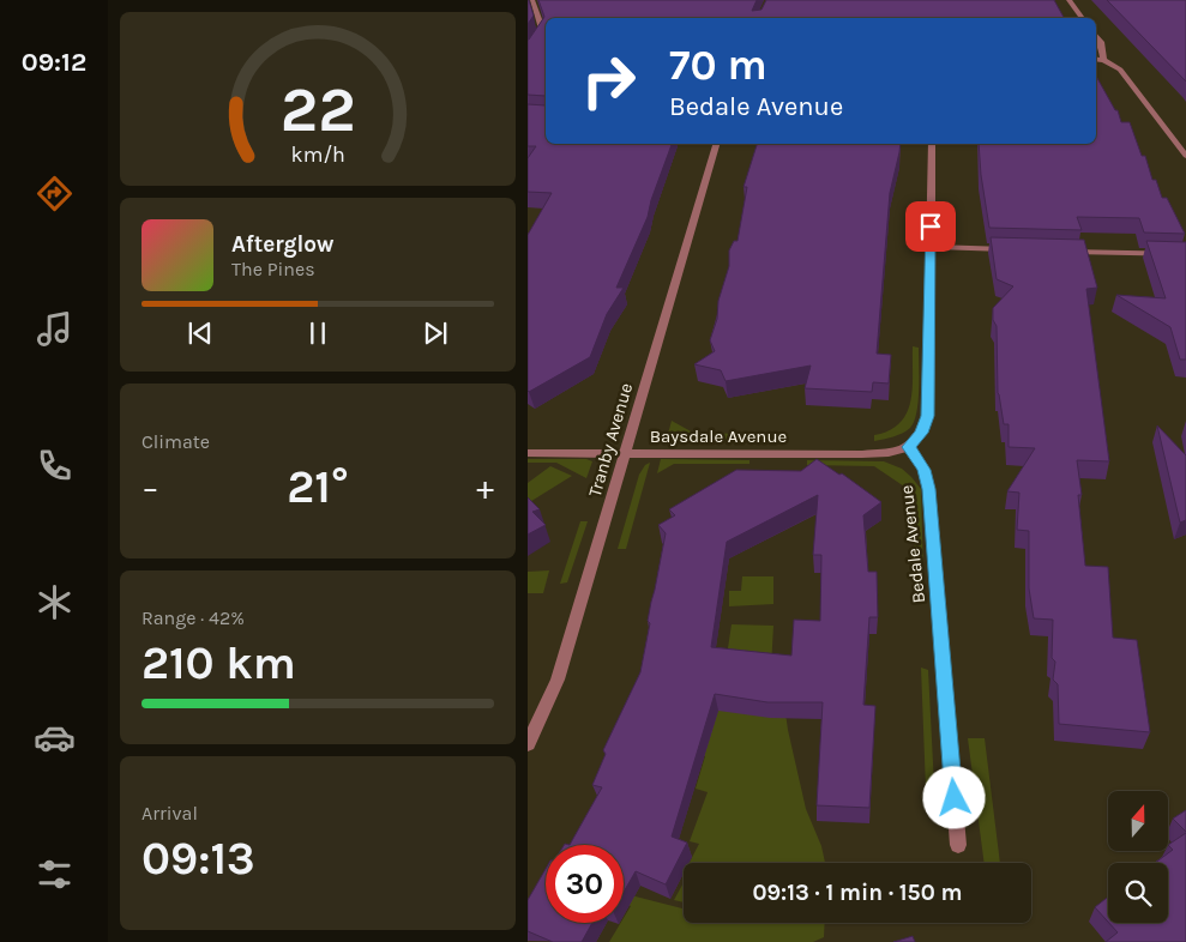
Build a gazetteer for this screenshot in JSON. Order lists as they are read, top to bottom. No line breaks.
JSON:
{"streets":{"street":["Baysdale Avenue","Tranby Avenue","Bedale Avenue"]},"crossings":[["Baysdale Avenue","Tranby Avenue"],["Baysdale Avenue","Bedale Avenue"]],"north":"top","page":{"tabs":"09:12","turn":["70 m","Bedale Avenue"],"song":["Afterglow","The Pines"],"tile":["Climate",["Range · 42%","210 km"],["Arrival","09:13"]],"heat":["−","21°","+"],"limit":"30","trip":"09:13 · 1 min · 150 m","gauge":["22","km/h"]}}
